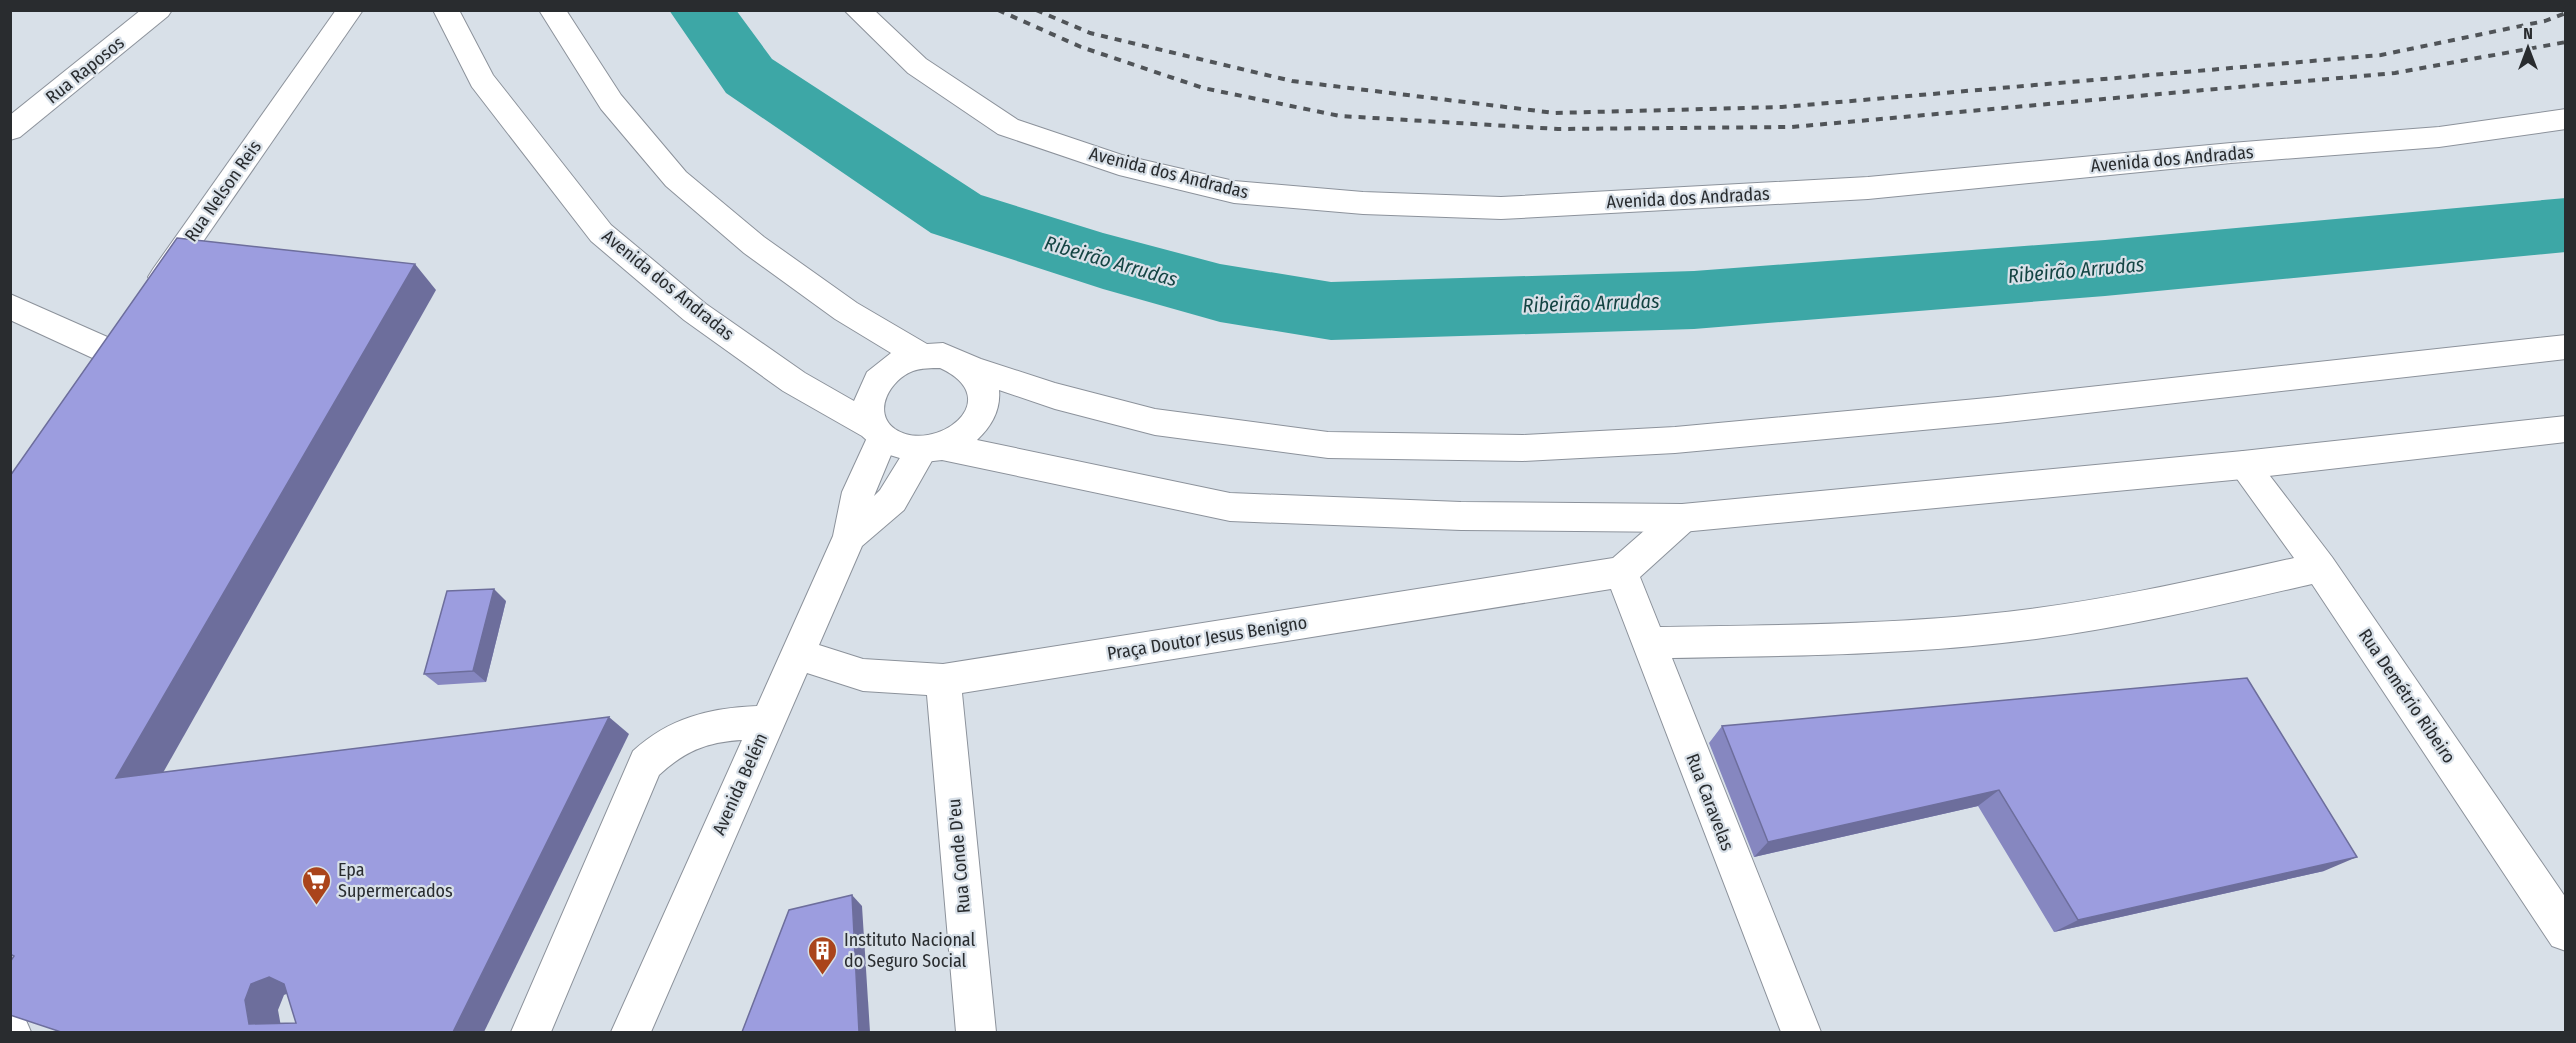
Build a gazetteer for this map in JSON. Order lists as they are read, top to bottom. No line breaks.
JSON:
{"streets":{"street":["Rua Raposos","Avenida dos Andradas","Rua Nelson Reis","Praça Doutor Jesus Benigno","Rua Demétrio Ribeiro","Avenida Belém","Rua Caravelas","Rua Conde D'eu"]},"crossings":[["Avenida dos Andradas","Avenida Belém"],["Praça Doutor Jesus Benigno","Avenida Belém"],["Praça Doutor Jesus Benigno","Rua Caravelas"],["Praça Doutor Jesus Benigno","Rua Conde D'eu"]],"water":["Ribeirão Arrudas"],"places":{"supermarket":["Epa Supermercados"],"building":["Instituto Nacional do Seguro Social"]},"north":"top"}
